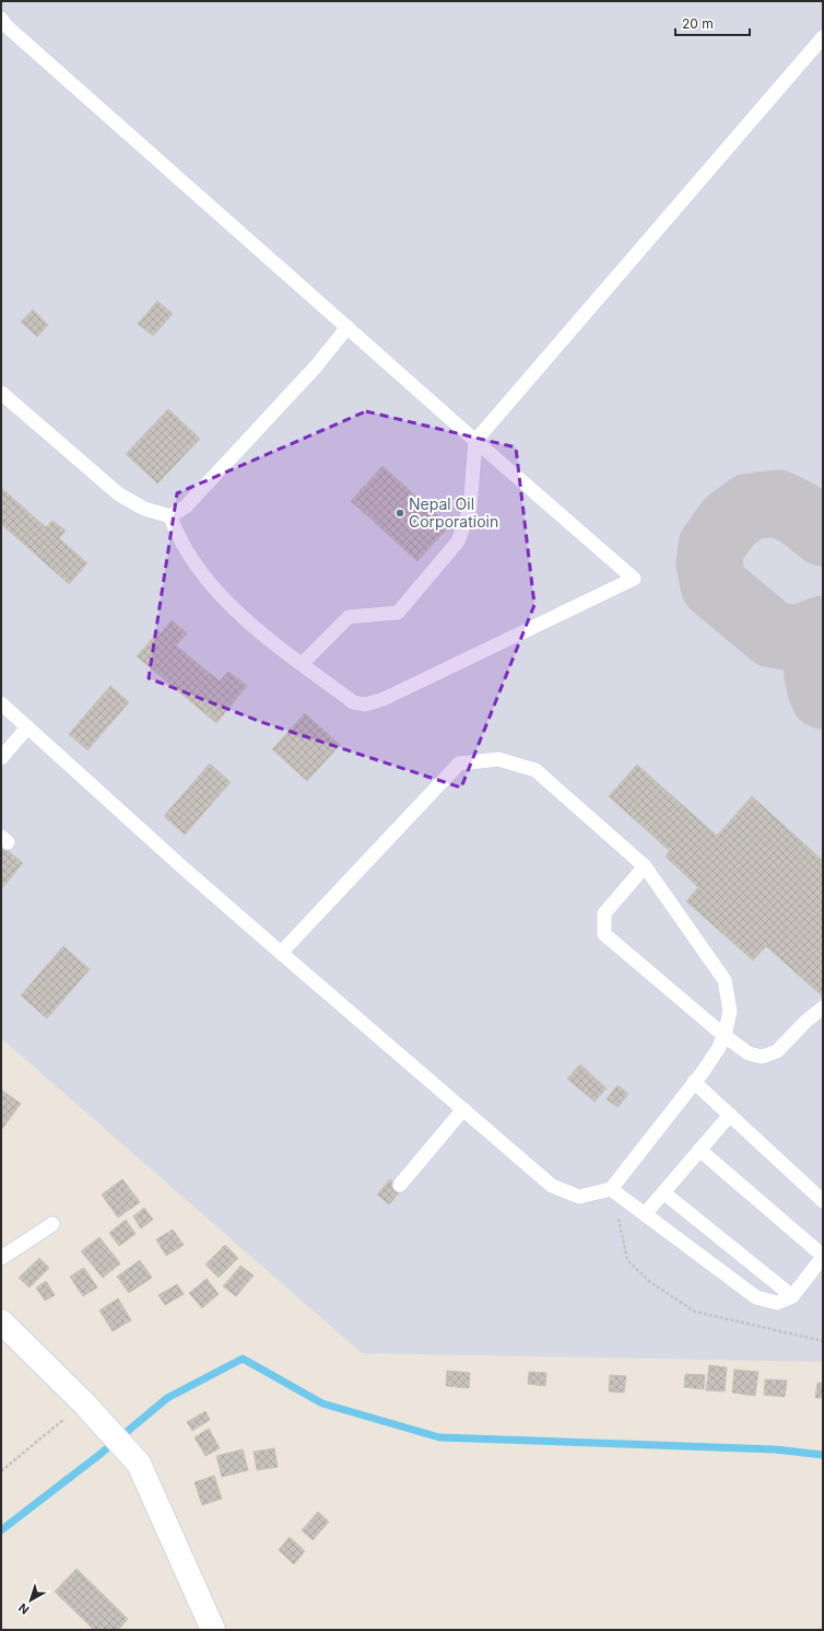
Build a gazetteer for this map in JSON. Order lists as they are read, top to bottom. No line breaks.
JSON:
{"places":["Nepal Oil Corporatioin"],"scale_bar":"20 m","north":"bottom left"}
